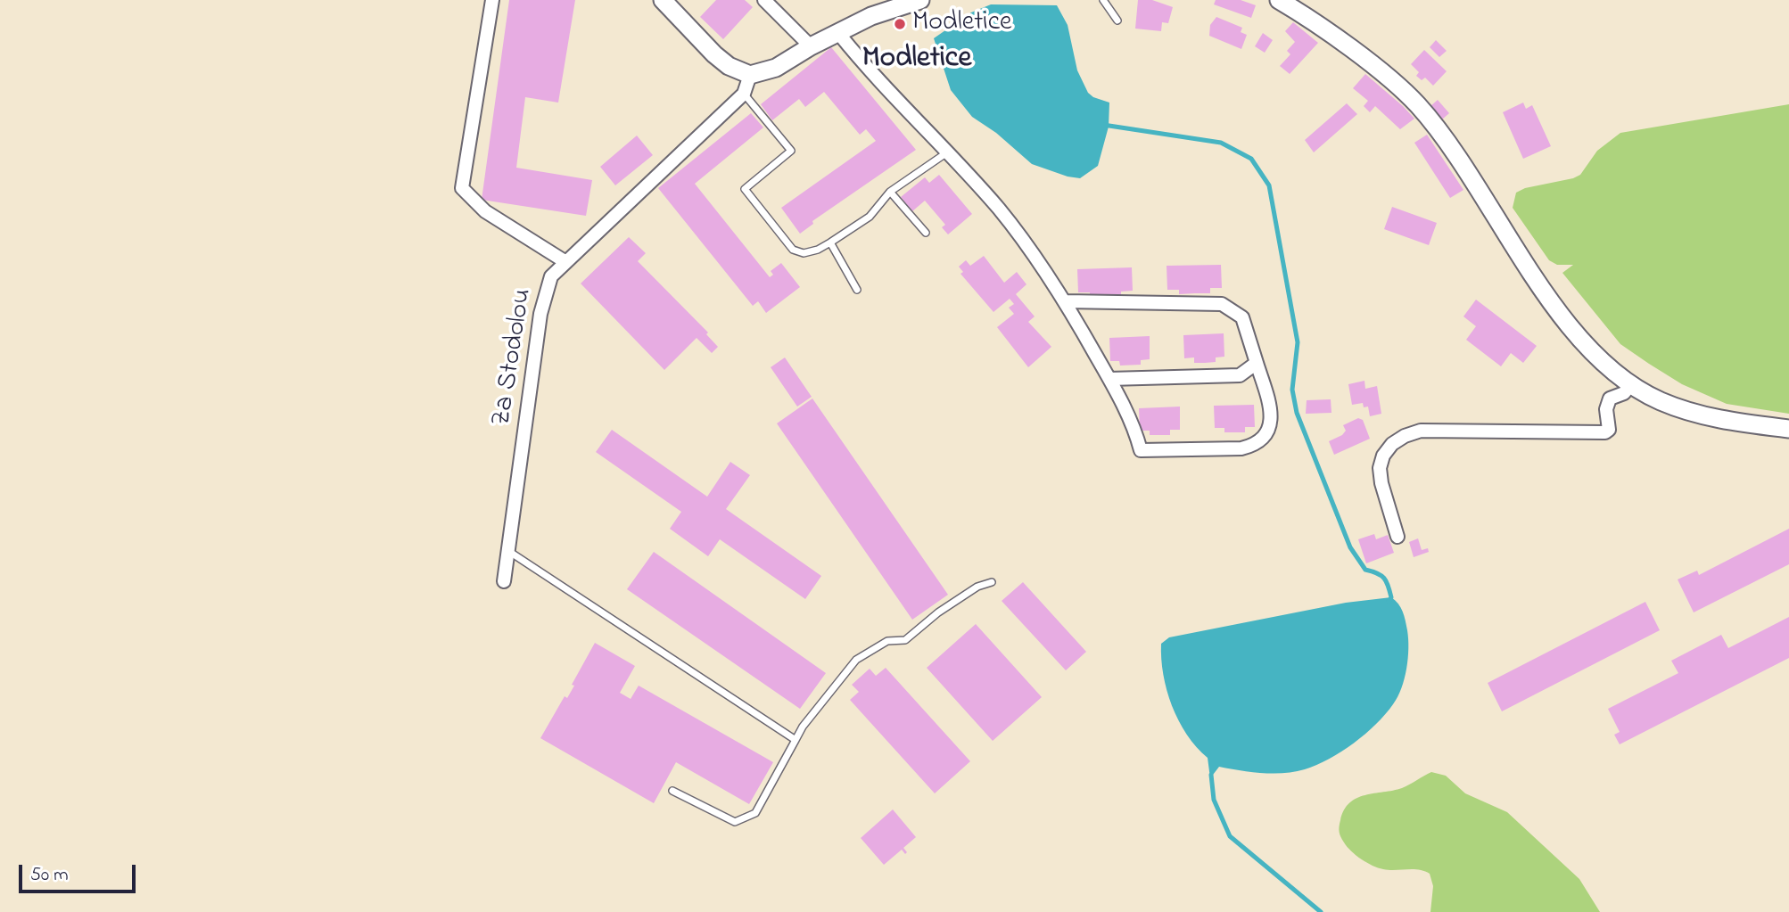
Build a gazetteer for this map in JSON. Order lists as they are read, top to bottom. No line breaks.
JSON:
{"streets":{"street":["Za Stodolou"]},"districts":["Modletice"],"places":["Modletice"],"scale_bar":"50 m"}
